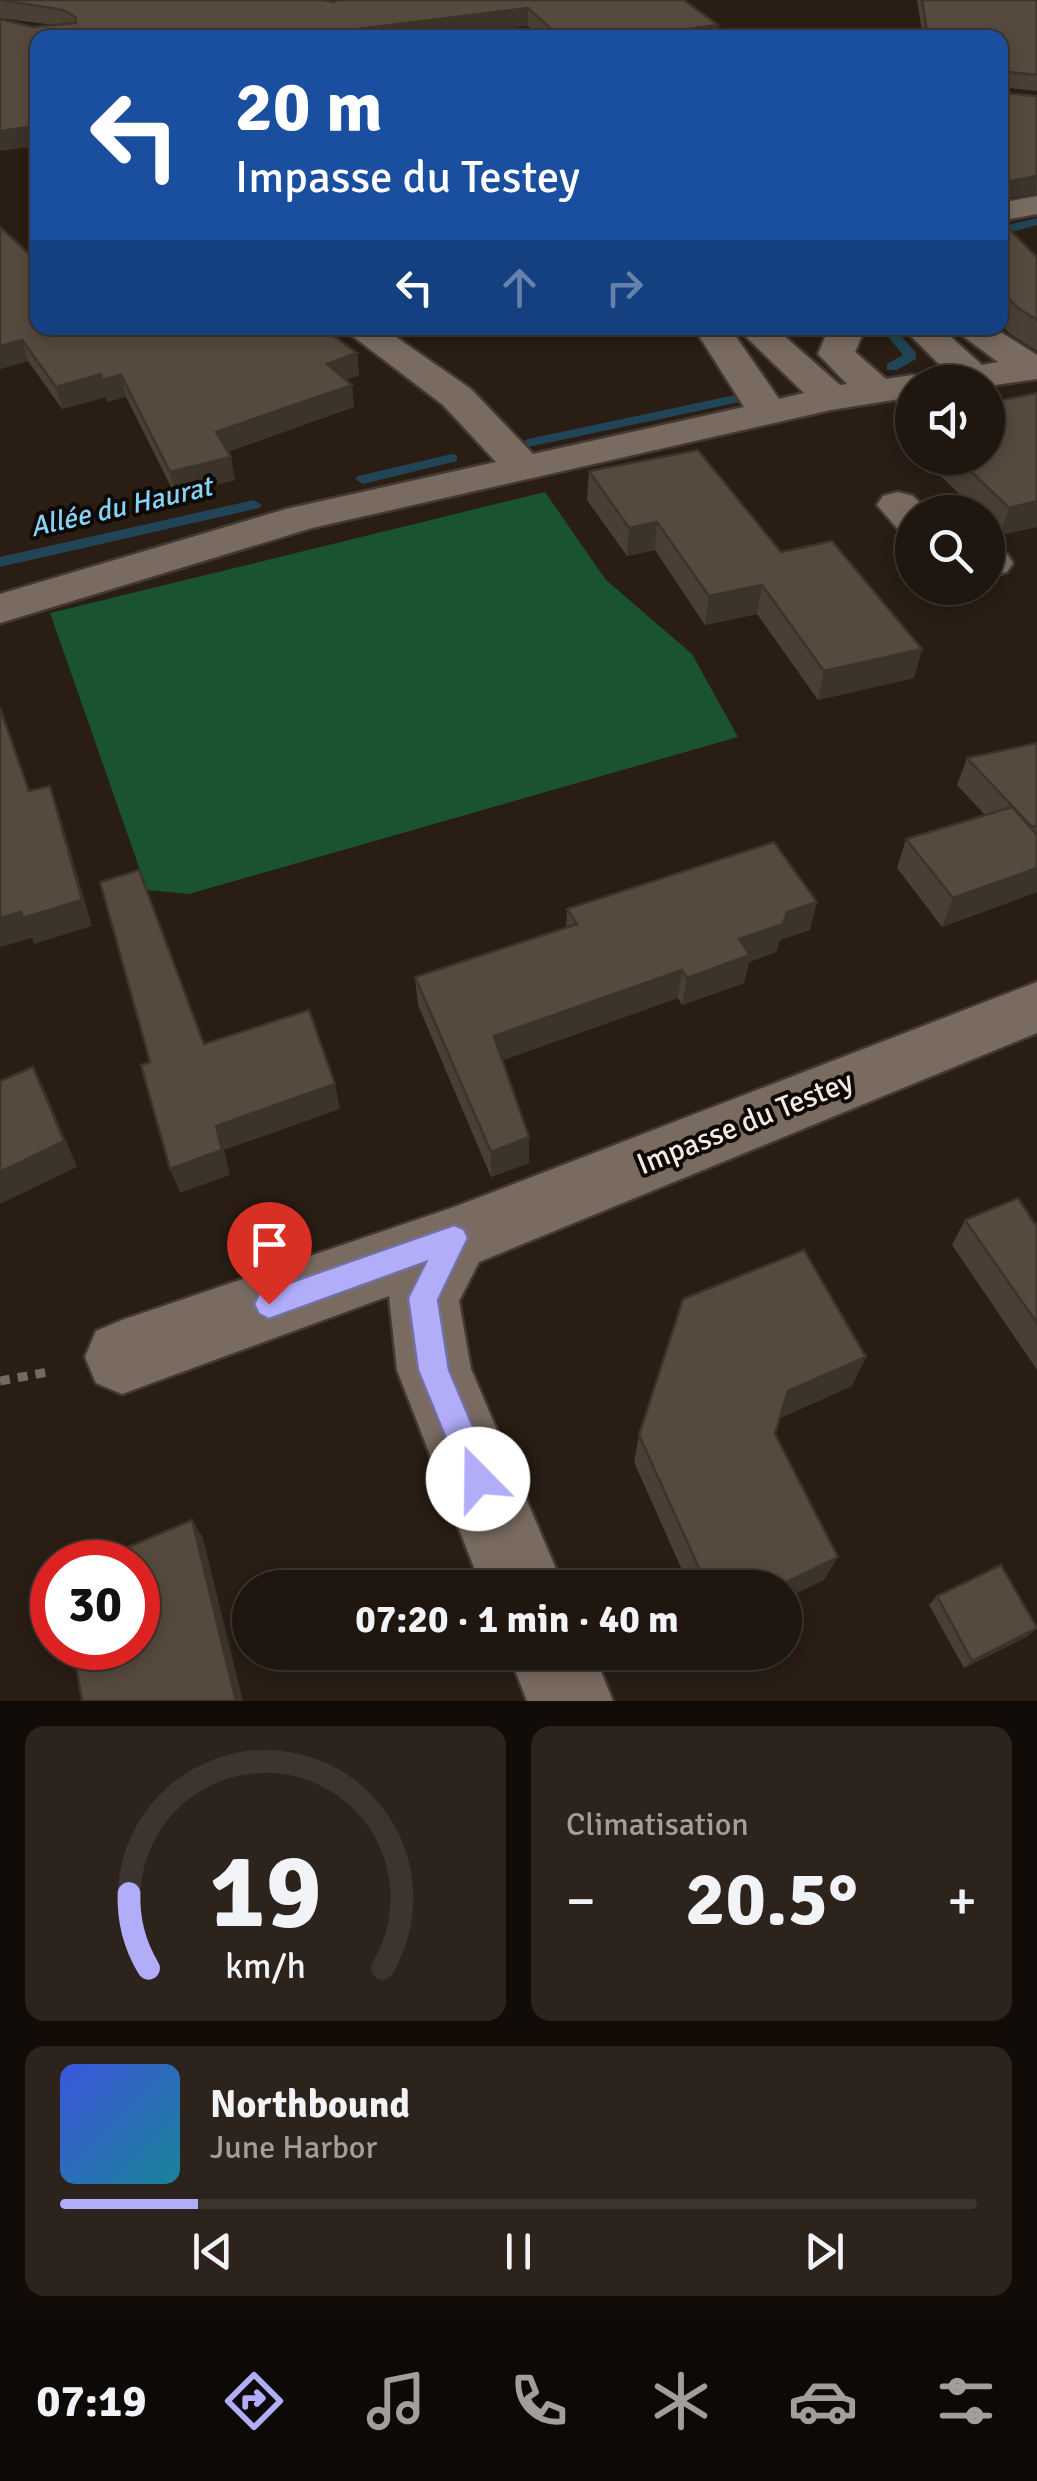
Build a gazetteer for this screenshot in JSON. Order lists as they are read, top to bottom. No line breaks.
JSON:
{"streets":{"street":["Impasse du Testey"]},"water":["Allée du Haurat"],"page":{"turn":["20 m","Impasse du Testey"],"limit":"30","trip":"07:20 · 1 min · 40 m","tile":"Climatisation","heat":["−","20.5°","+"],"song":["Northbound","June Harbor"],"tabs":"07:19","gauge":["19","km/h"]}}
